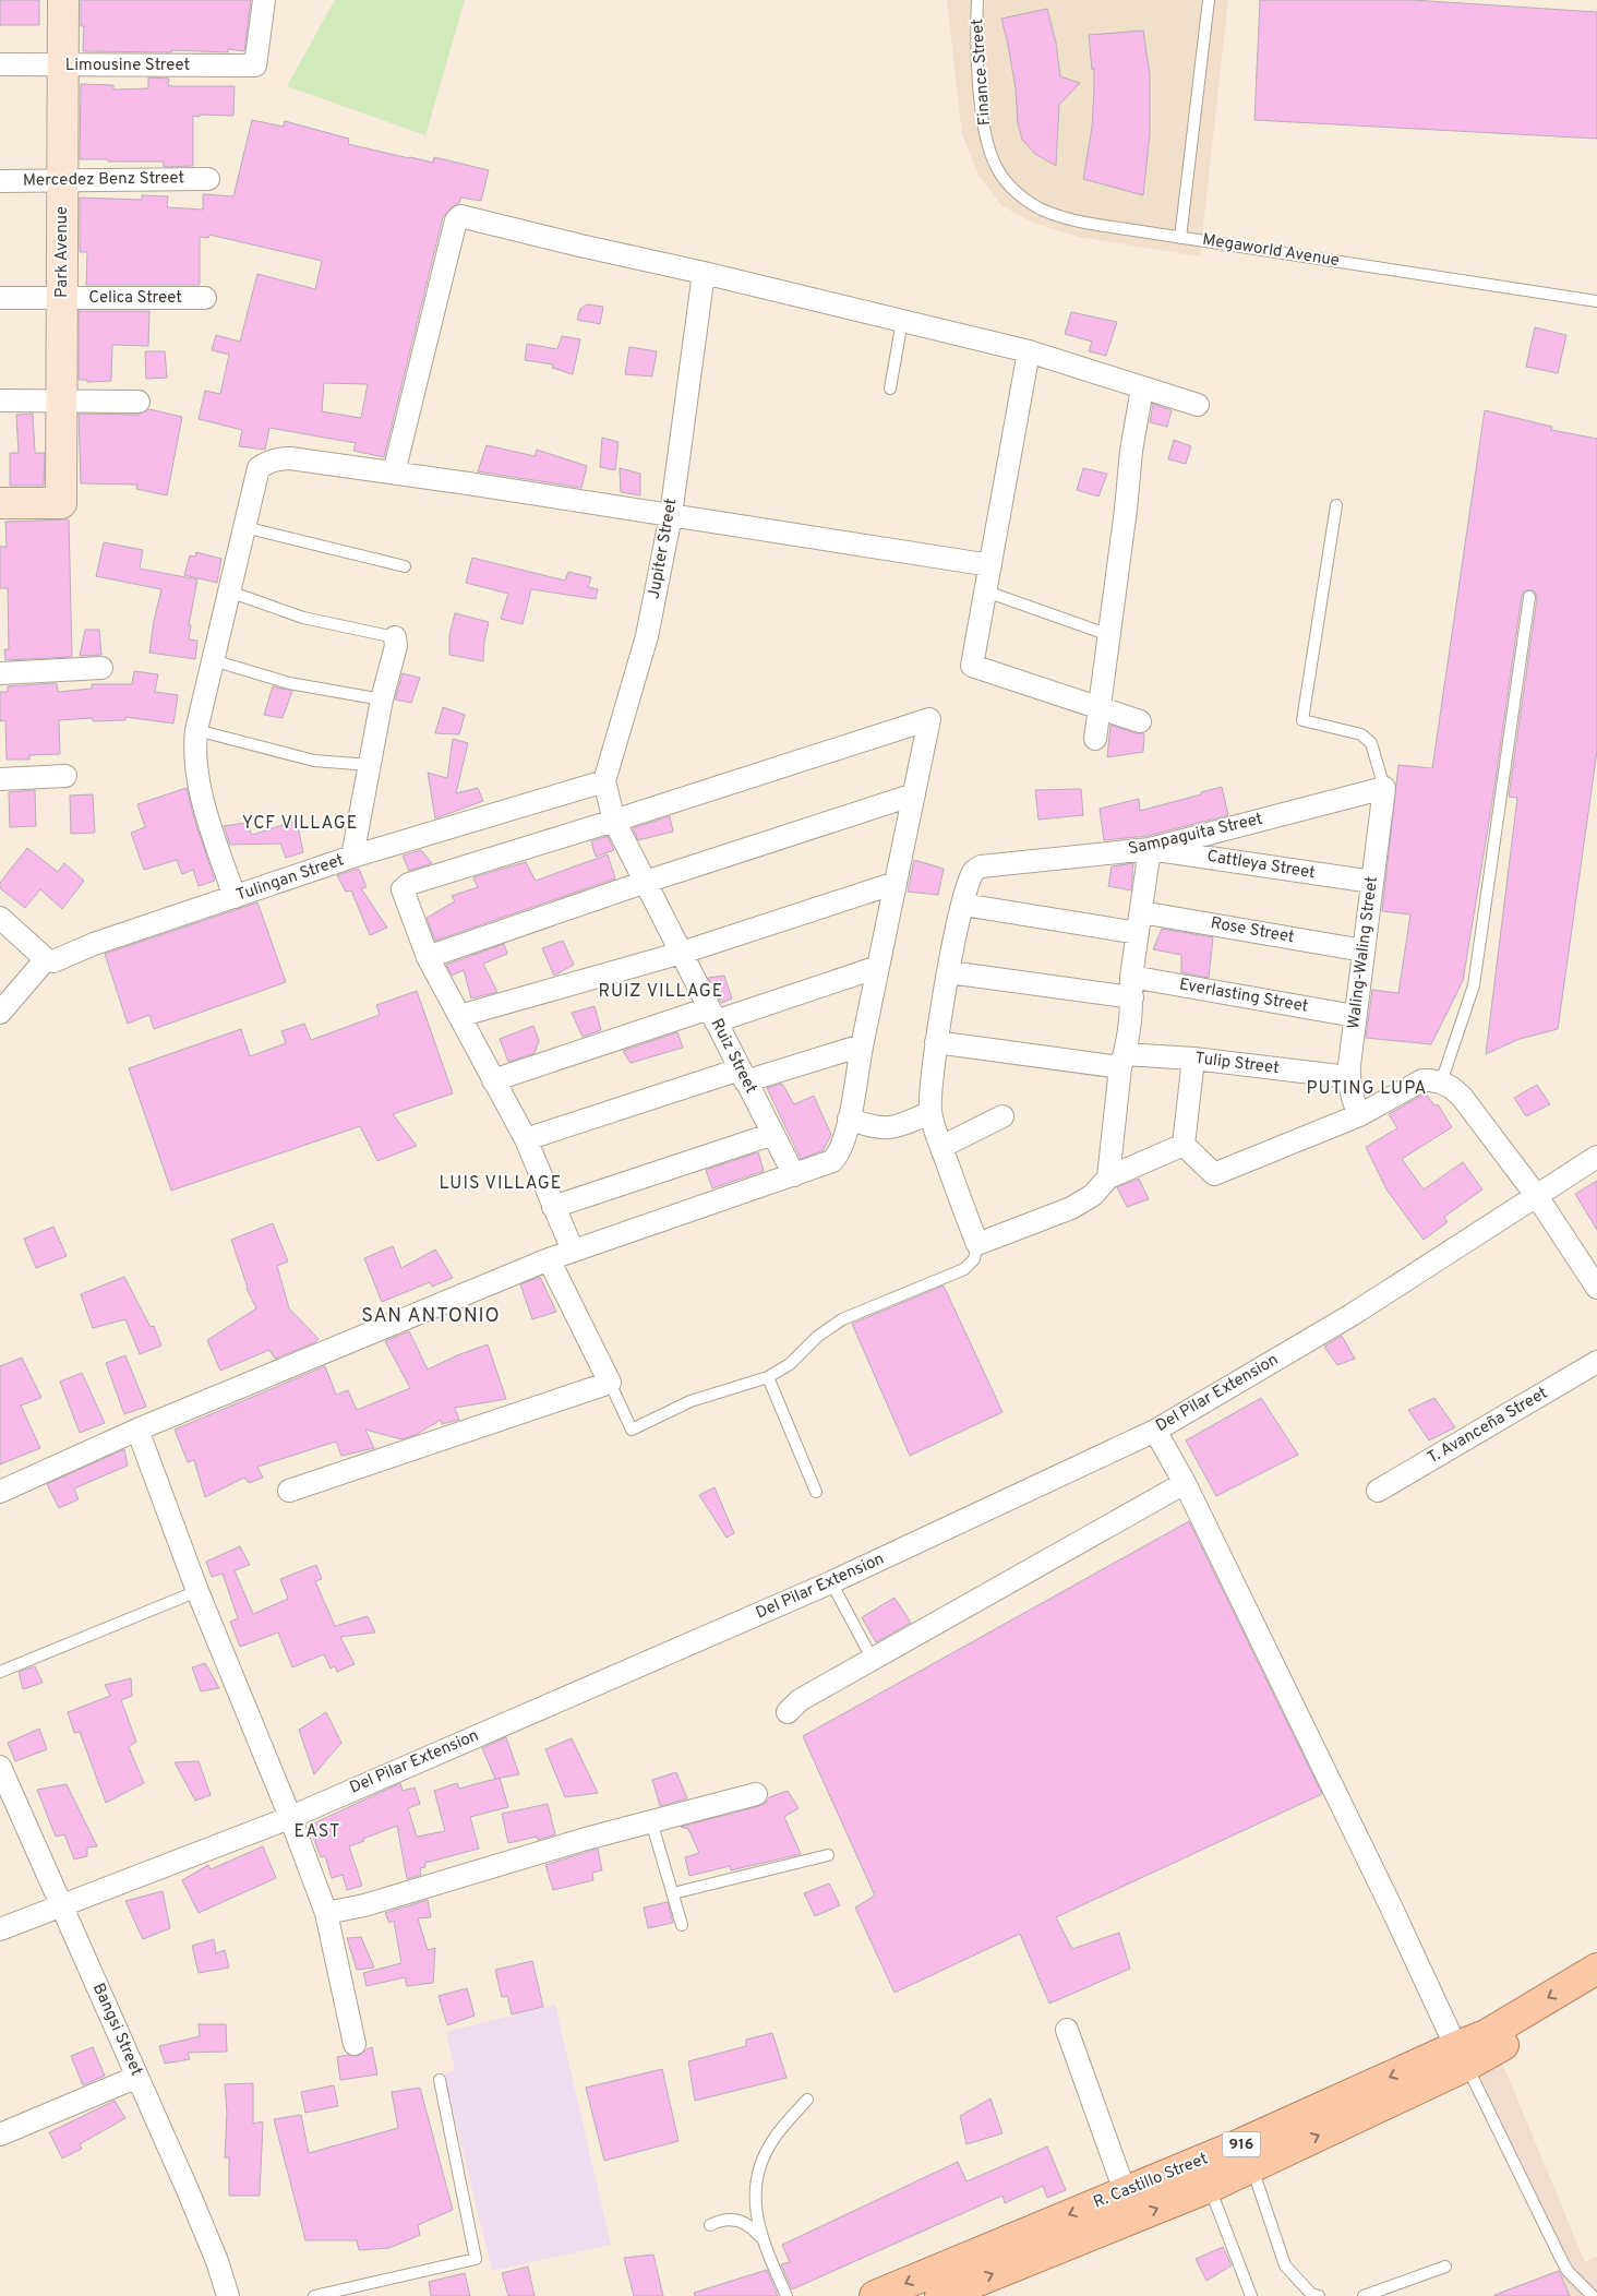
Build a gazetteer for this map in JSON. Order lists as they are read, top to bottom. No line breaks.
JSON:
{"streets":{"main road":["916","R. Castillo Street"],"street":["Limousine Street","Mercedez Benz Street","Park Avenue","Celica Street","Jupiter Street","Sampaguita Street","Cattleya Street","Tulingan Street","Rose Street","Waling-Waling Street","Everlasting Street","Ruiz Street","Tulip Street","Del Pilar Extension","T. Avanceña Street","Bangsi Street"],"lane":["Finance Street","Megaworld Avenue"]},"crossings":[["Limousine Street","Park Avenue"],["Finance Street","Megaworld Avenue"],["Mercedez Benz Street","Park Avenue"],["Park Avenue","Celica Street"],["Jupiter Street","Tulingan Street"],["Sampaguita Street","Cattleya Street"],["Sampaguita Street","Rose Street"],["Sampaguita Street","Waling-Waling Street"],["Cattleya Street","Waling-Waling Street"],["Rose Street","Waling-Waling Street"],["Waling-Waling Street","Everlasting Street"],["Waling-Waling Street","Tulip Street"],["Del Pilar Extension","Bangsi Street"]],"districts":["YCF VILLAGE","RUIZ VILLAGE","PUTING LUPA","LUIS VILLAGE","SAN ANTONIO","EAST"]}
